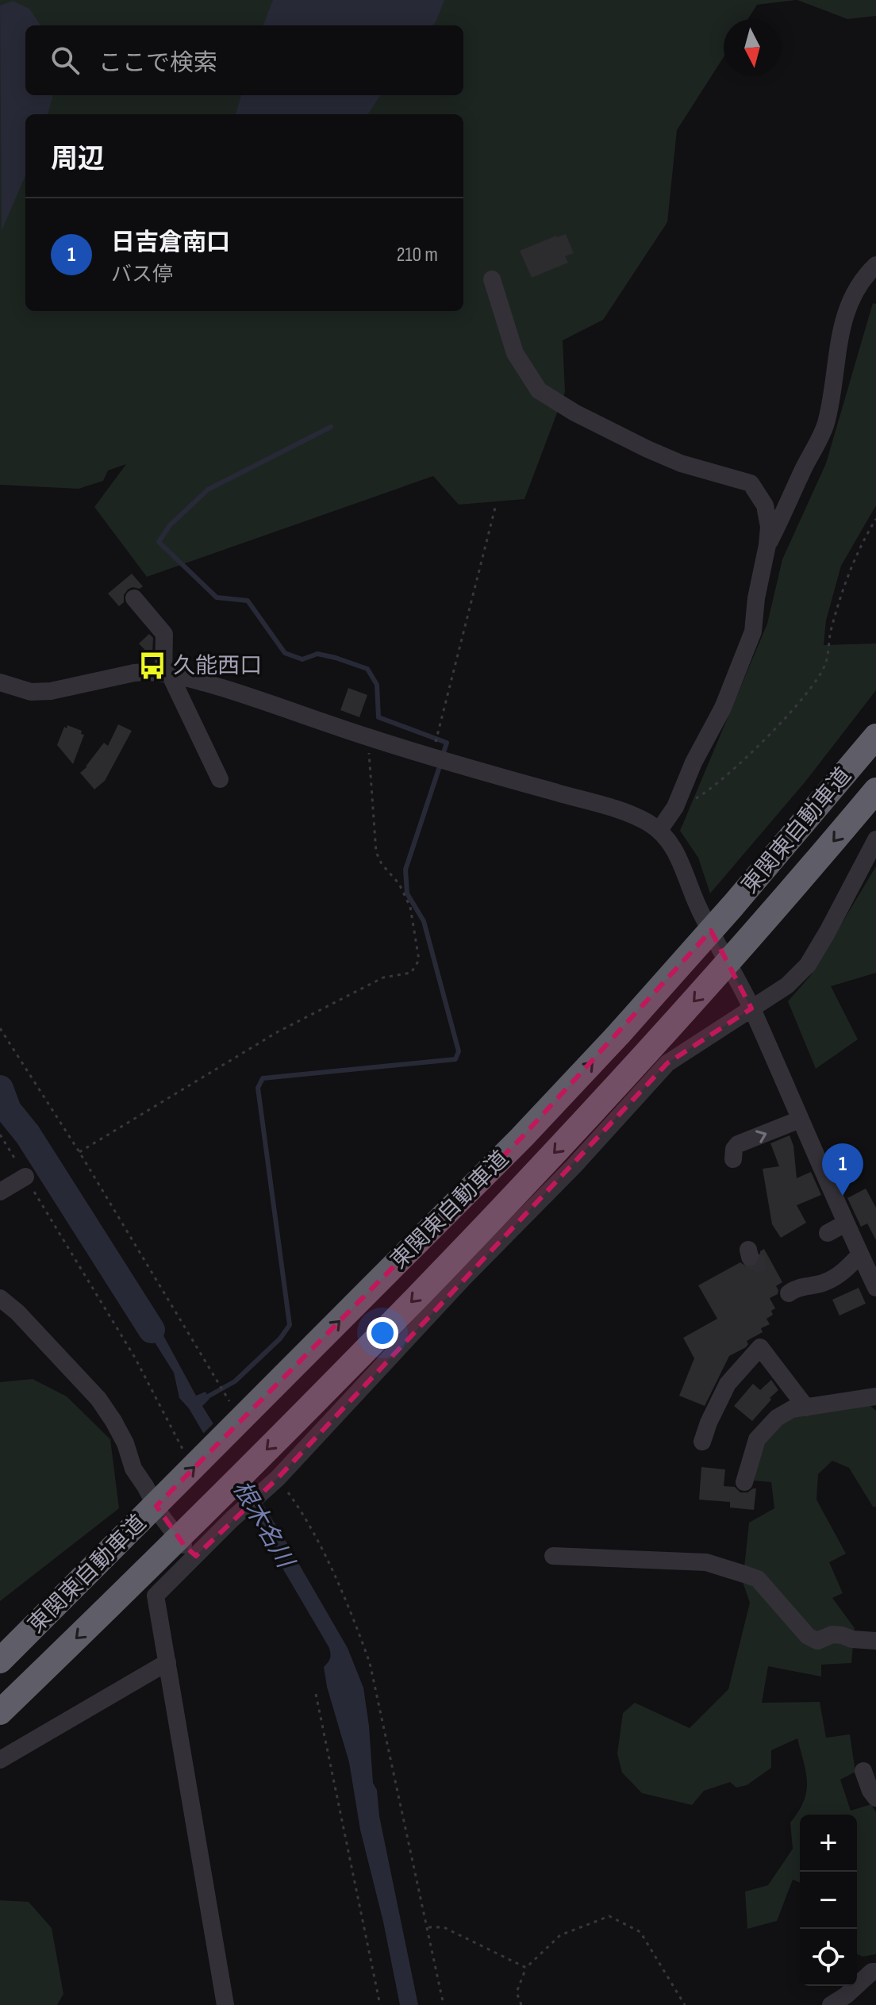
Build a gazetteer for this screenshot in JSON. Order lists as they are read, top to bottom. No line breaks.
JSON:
{"streets":{"highway":["東関東自動車道"]},"water":["根木名川"],"places":{"bus stop":["久能西口"]},"north":"bottom","page":{"search":"ここで検索","heading":"周辺","list":[{"mark":"1","name":"日吉倉南口","note":"バス停","value":"210 m"}],"pins":"1","map_buttons":["+","−"]}}
